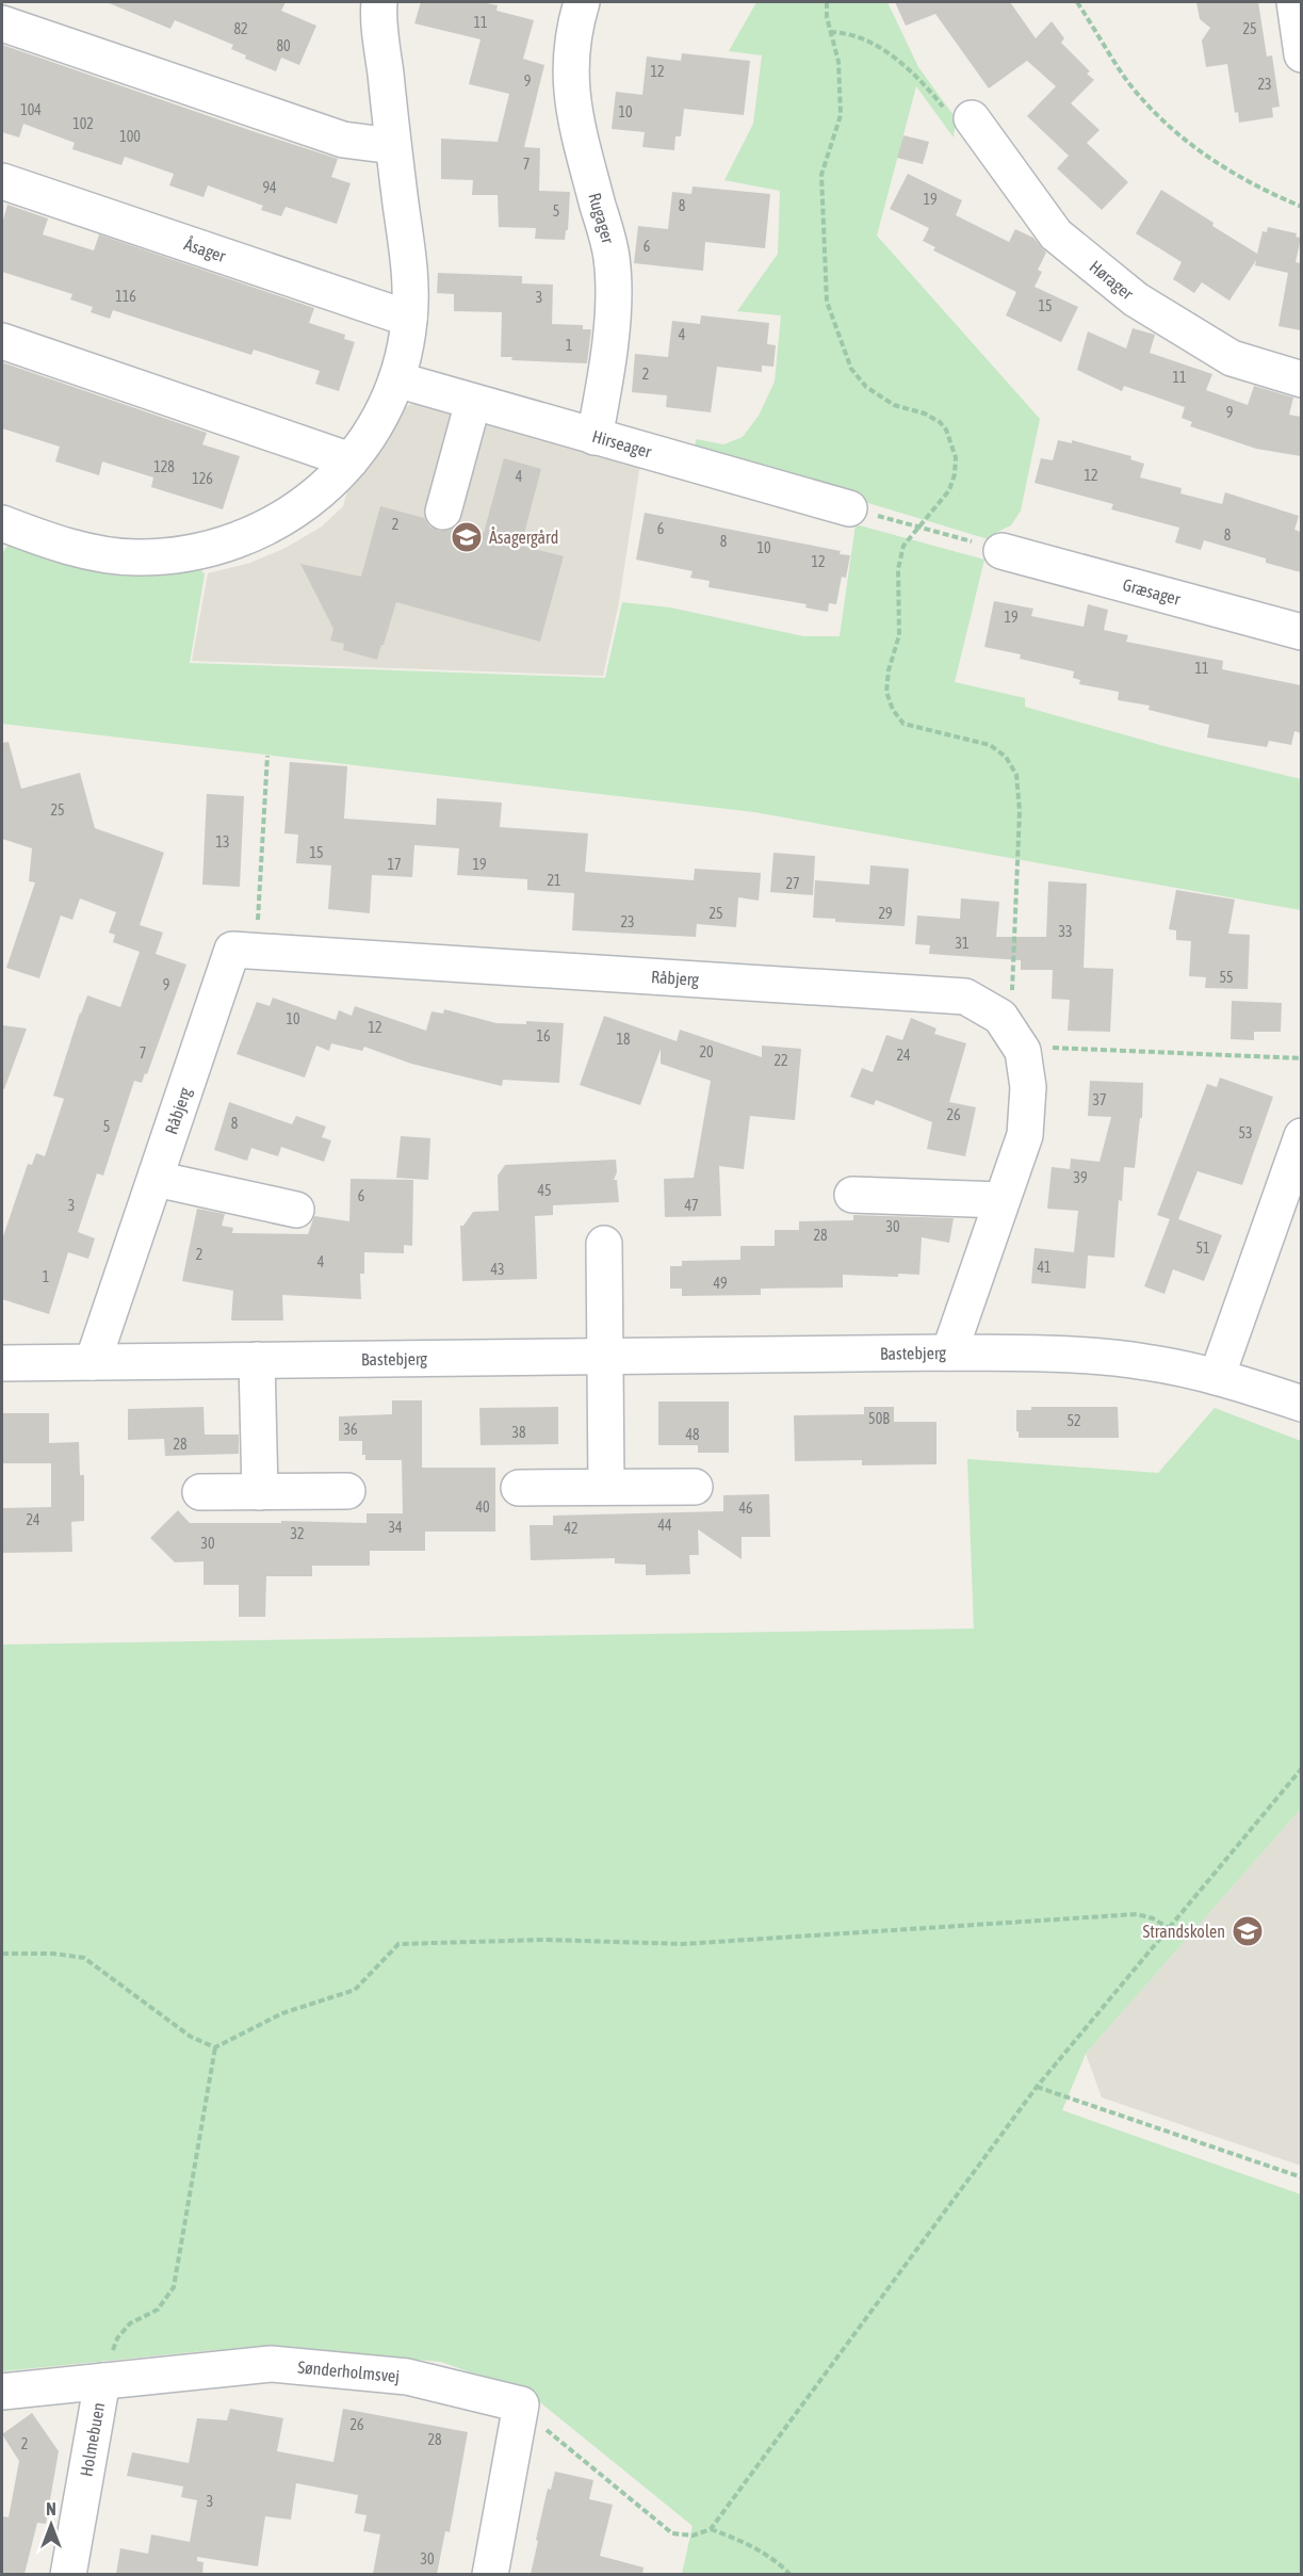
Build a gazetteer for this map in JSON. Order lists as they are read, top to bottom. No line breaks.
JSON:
{"streets":{"street":["Rugager","Åsager","Hørager","Hirseager","Græsager","Råbjerg","Bastebjerg","Sønderholmsvej","Holmebuen"]},"crossings":[["Rugager","Hirseager"],["Råbjerg","Bastebjerg"],["Sønderholmsvej","Holmebuen"]],"places":{"school or university":["Åsagergård","Strandskolen"]},"house_numbers":["11","82","25","80","12","9","23","104","10","102","100","7","94","19","8","5","6","116","3","15","4","1","2","11","9","128","12","4","126","2","6","8","8","10","12","19","11","25","13","15","17","19","21","27","25","29","23","33","31","55","9","10","12","16","18","20","7","24","22","37","26","8","5","53","39","45","6","3","47","30","28","51","2","4","41","43","1","49","50B","52","36","38","48","28","40","46","24","44","34","42","32","30","26","28","2","3","30"],"north":"top"}
